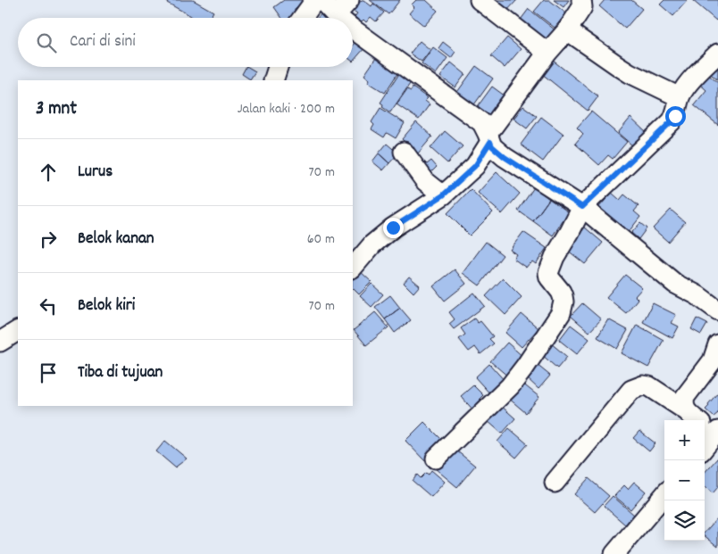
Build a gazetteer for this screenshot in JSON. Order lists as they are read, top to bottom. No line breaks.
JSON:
{"page":{"search":"Cari di sini","heading":["3 mnt","Jalan kaki · 200 m"],"list":[["Lurus","70 m"],["Belok kanan","60 m"],["Belok kiri","70 m"],"Tiba di tujuan"],"map_buttons":["+","−"]}}
